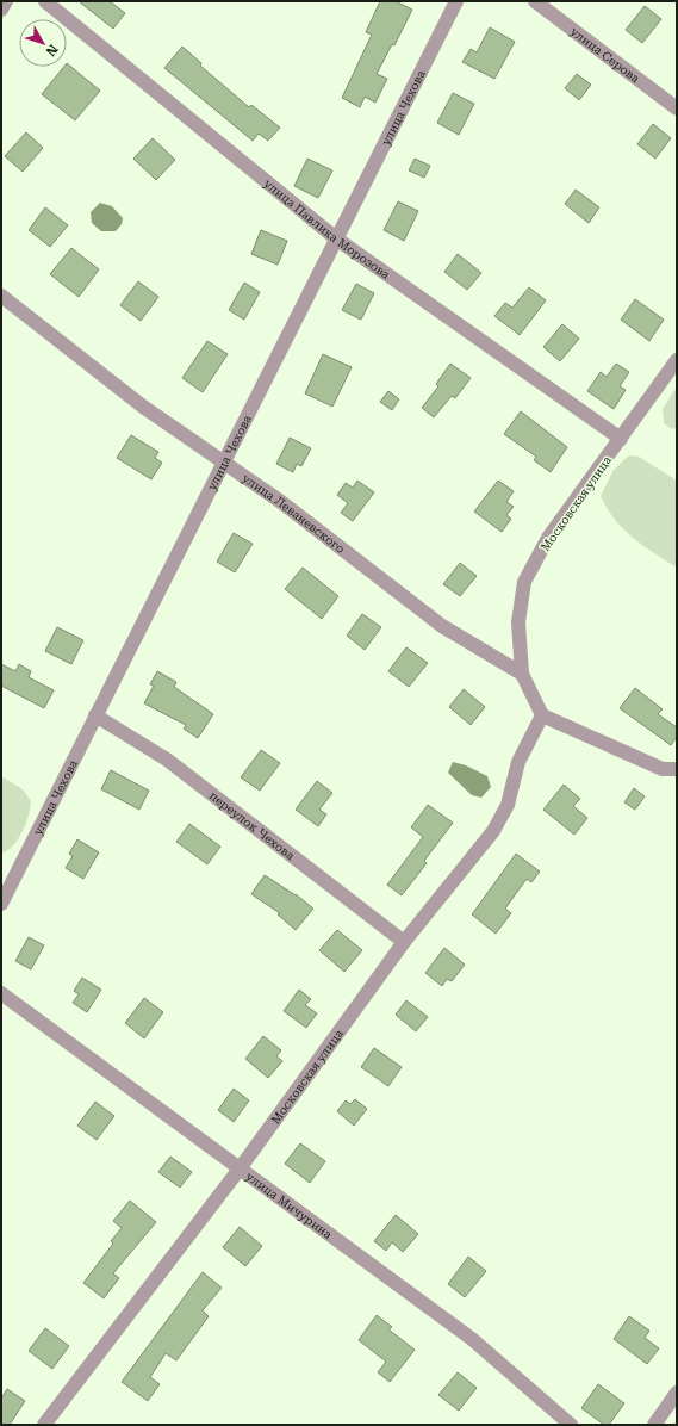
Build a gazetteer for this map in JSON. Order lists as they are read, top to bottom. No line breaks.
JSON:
{"streets":{"street":["улица Серова","улица Чехова","улица Павлика Морозова","Московская улица","улица Леваневского","переулок Чехова","улица Мичурина"]},"crossings":[["улица Чехова","улица Павлика Морозова"],["улица Чехова","улица Леваневского"],["улица Чехова","переулок Чехова"],["улица Павлика Морозова","Московская улица"],["Московская улица","улица Леваневского"],["Московская улица","переулок Чехова"],["Московская улица","улица Мичурина"]],"north":"bottom right"}
